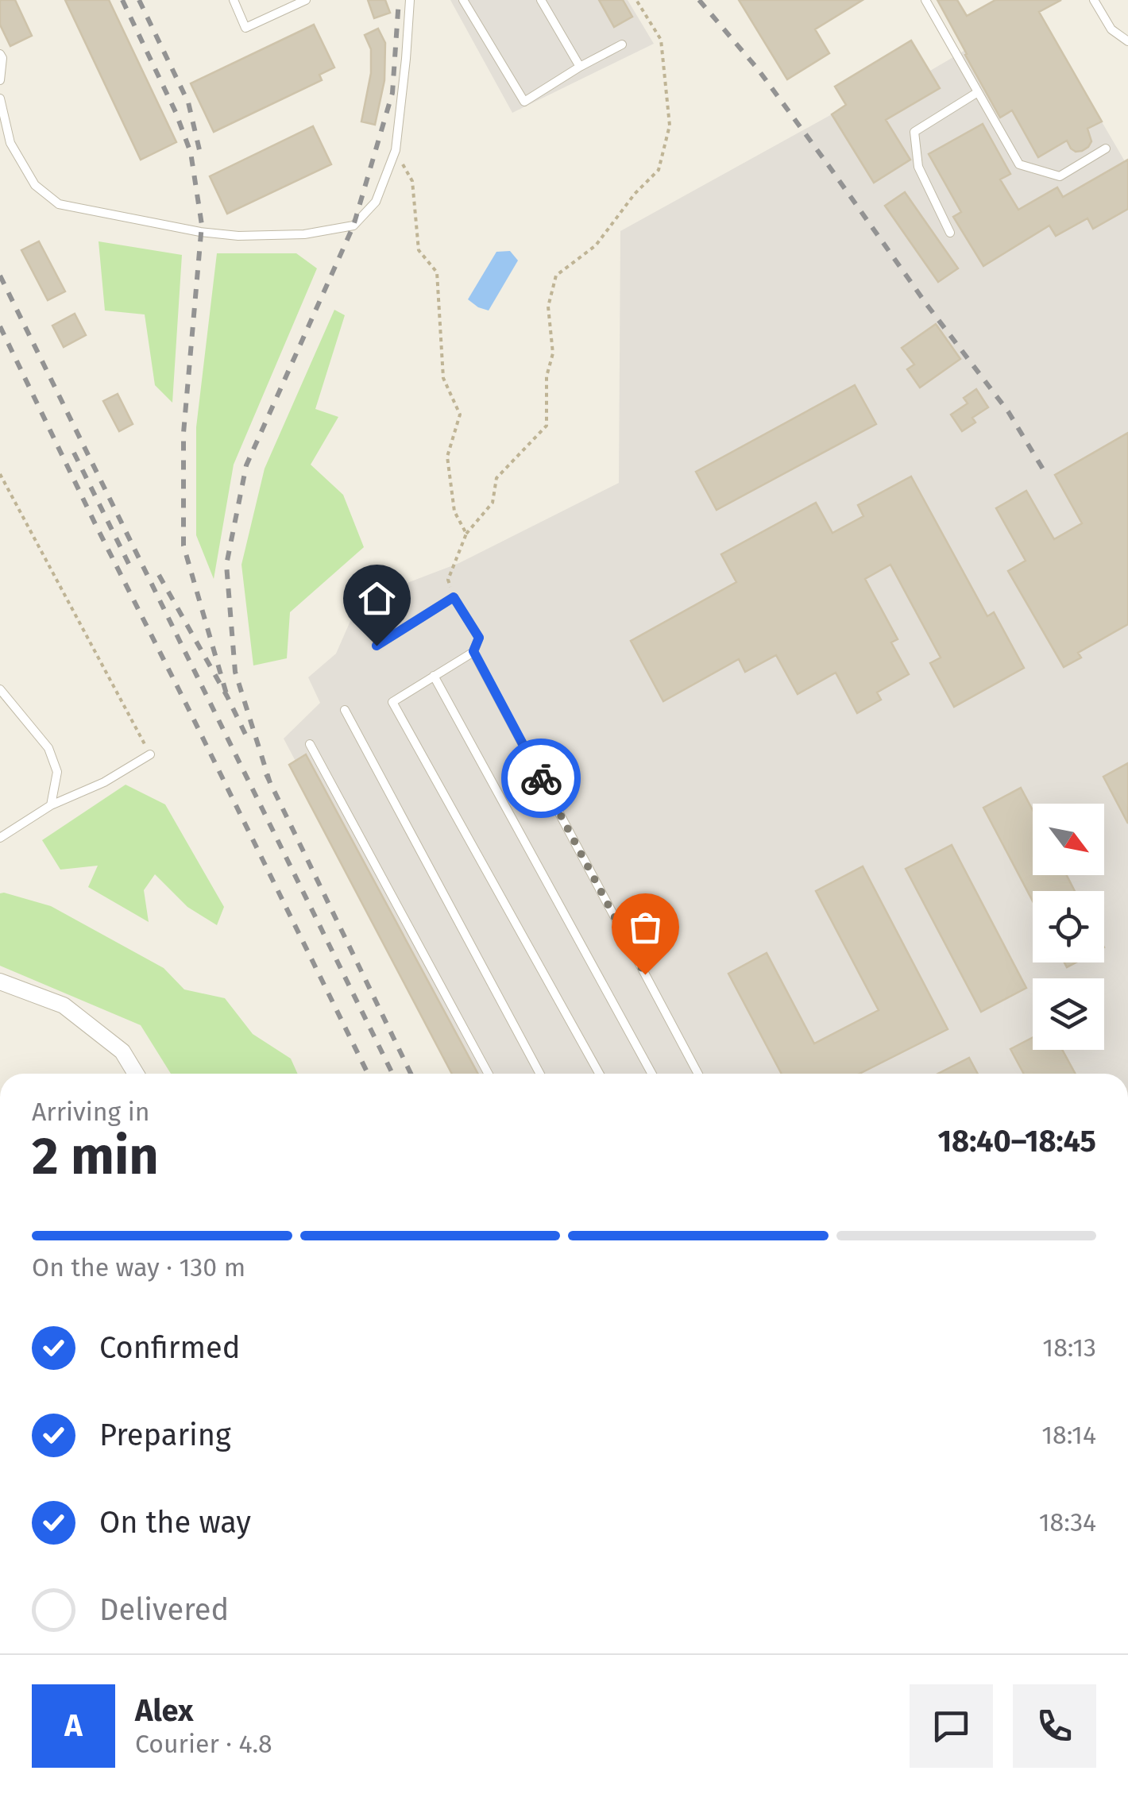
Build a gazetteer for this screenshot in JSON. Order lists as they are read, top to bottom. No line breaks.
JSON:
{"north":"bottom right","page":{"heading":["2 min","Arriving in","18:40–18:45"],"panel":["Alex","Courier · 4.8"],"bar":"On the way · 130 m","list":[["Confirmed","18:13"],["Preparing","18:14"],["On the way","18:34"],"Delivered"],"round":"A"}}
